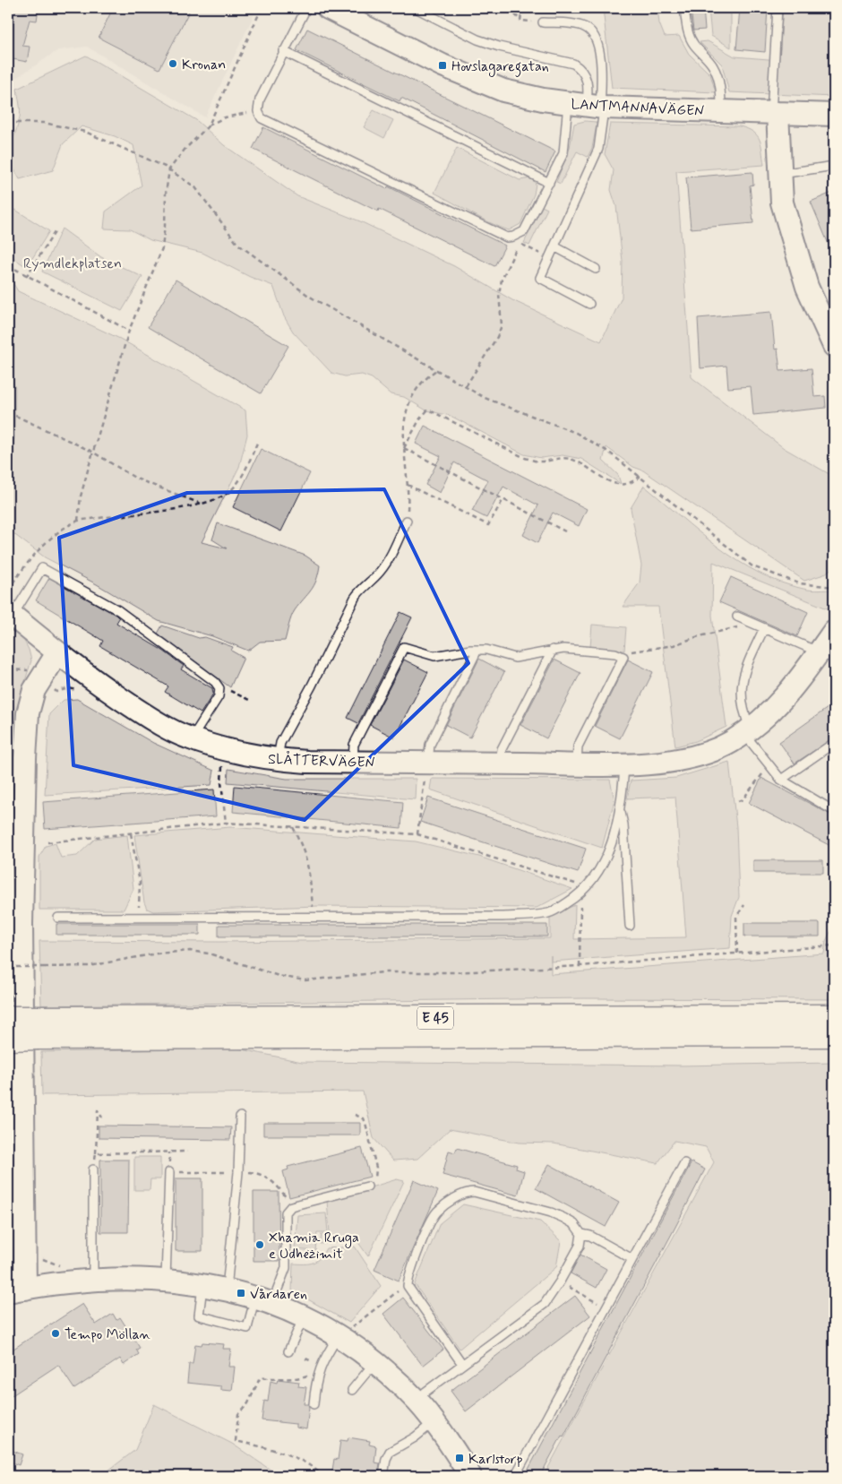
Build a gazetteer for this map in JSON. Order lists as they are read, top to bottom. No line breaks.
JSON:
{"streets":{"highway":["E 45"],"street":["LANTMANNAVÄGEN","SLÅTTERVÄGEN"]},"parks":["Rymdlekplatsen"],"places":{"other":["Kronan","Xhamia Rruga e Udhëzimit","Tempo Möllan"],"transit":["Hovslagaregatan","Vårdaren","Karlstorp"]}}
